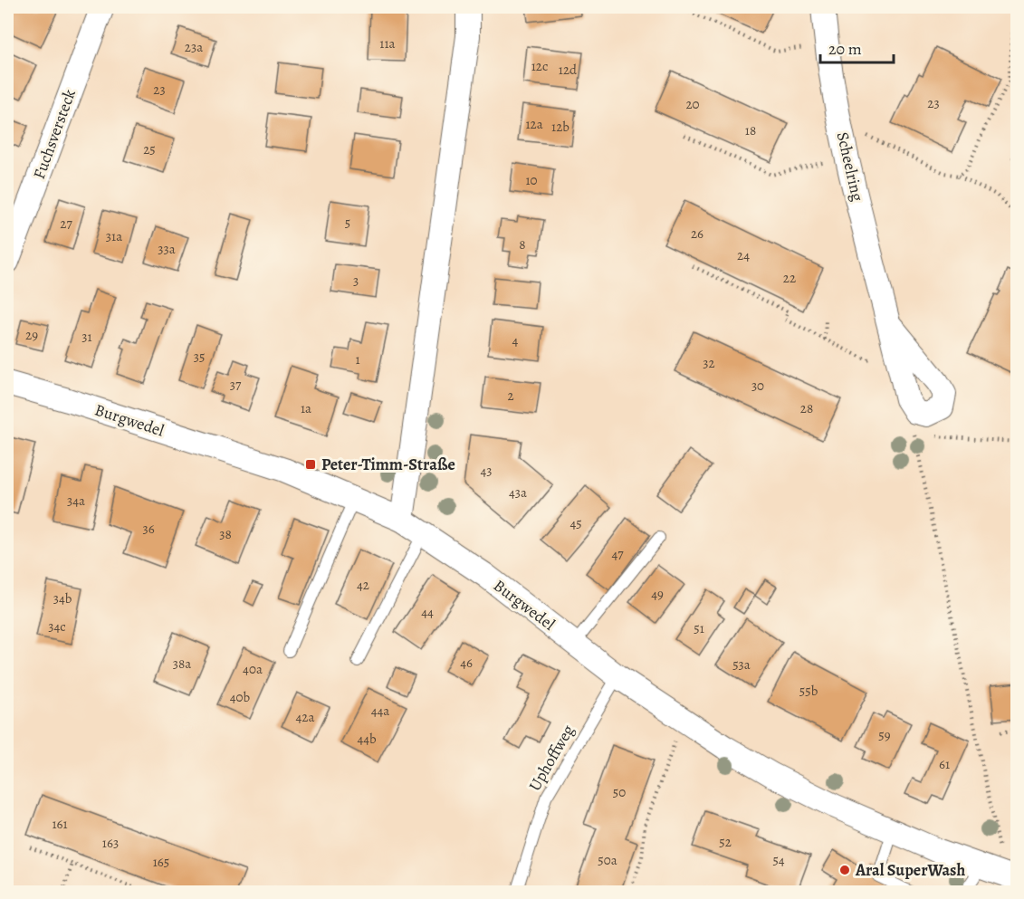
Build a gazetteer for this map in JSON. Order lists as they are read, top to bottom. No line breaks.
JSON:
{"streets":{"street":["Fuchsversteck","Scheelring","Burgwedel"],"lane":["Uphoffweg"]},"crossings":[["Burgwedel","Uphoffweg"]],"places":{"transit":["Peter-Timm-Straße"],"other":["Aral SuperWash"]},"house_numbers":["11a","23a","12c","12d","23","23","20","12a","12b","18","25","10","5","27","26","31a","8","33a","24","22","3","29","31","4","35","1","32","37","30","2","1a","28","43","43a","34a","45","36","38","47","42","49","34b","44","34c","51","46","38a","53a","40a","55b","40b","44a","42a","59","44b","61","50","161","52","163","50a","54","165"],"scale_bar":"20 m"}
